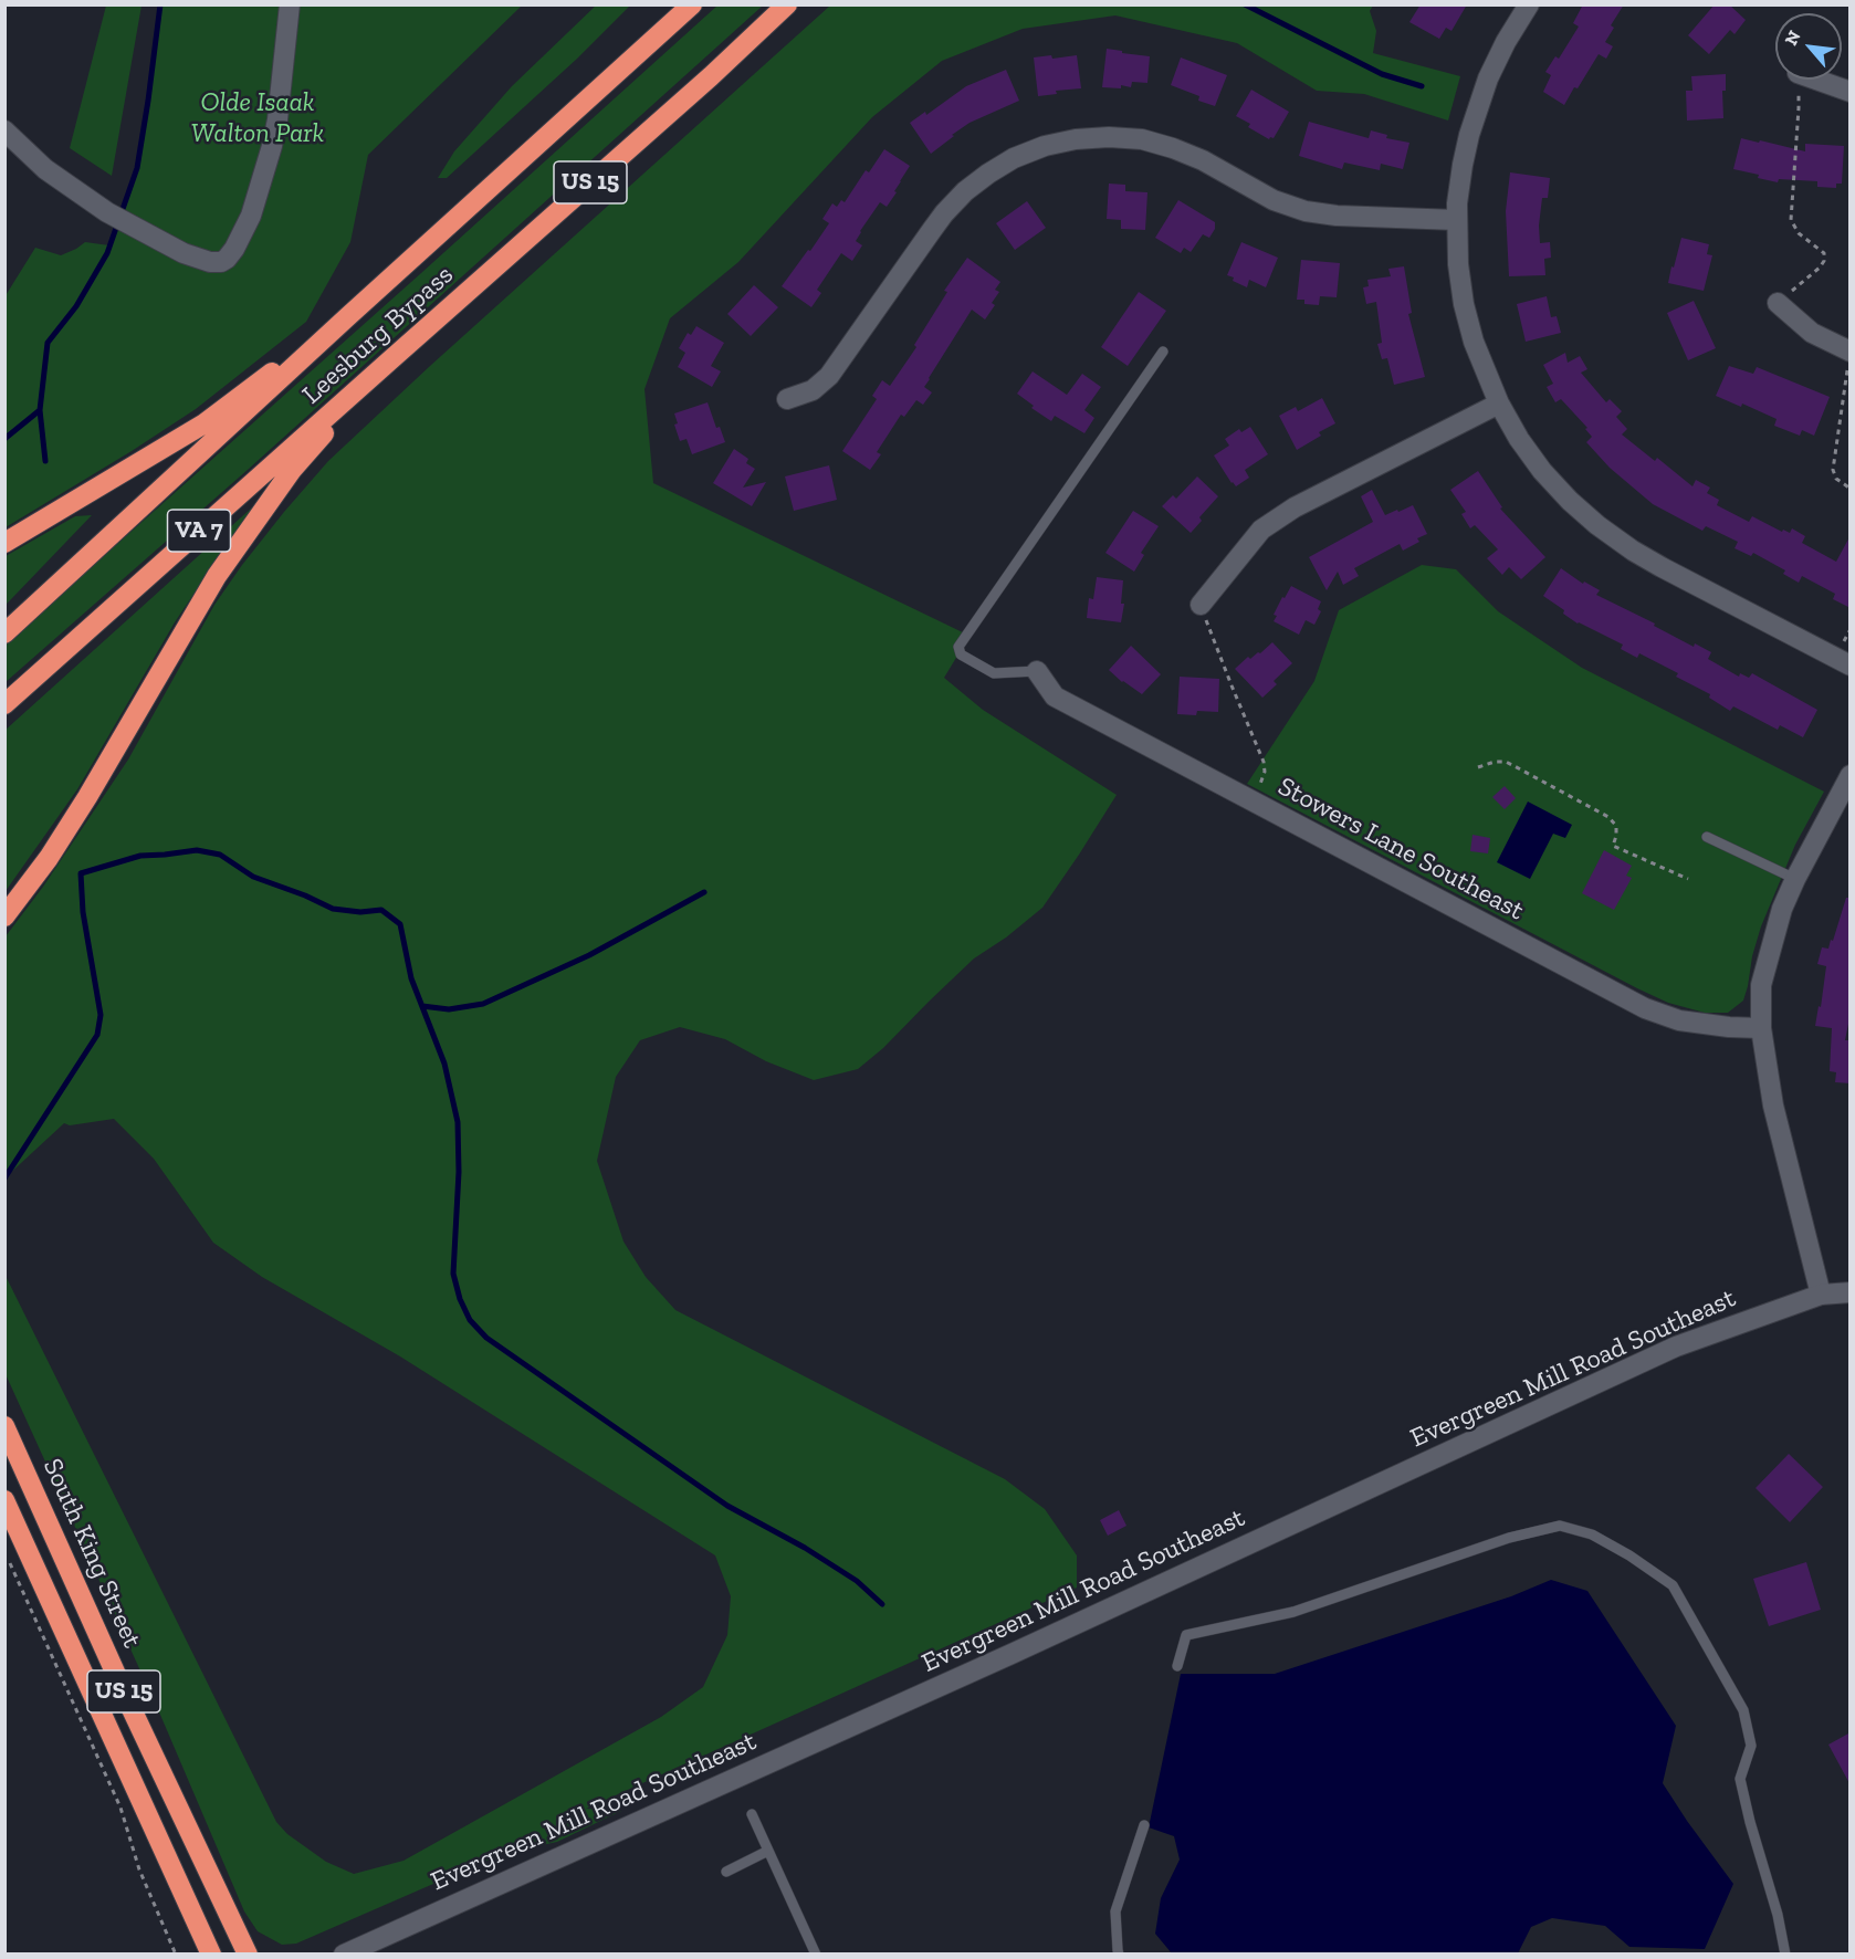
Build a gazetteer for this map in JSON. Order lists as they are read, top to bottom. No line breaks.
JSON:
{"streets":{"highway":["US 15","Leesburg Bypass","VA 7","South King Street"],"street":["Stowers Lane Southeast","Evergreen Mill Road Southeast"]},"parks":["Olde Isaak Walton Park"],"north":"top left"}
